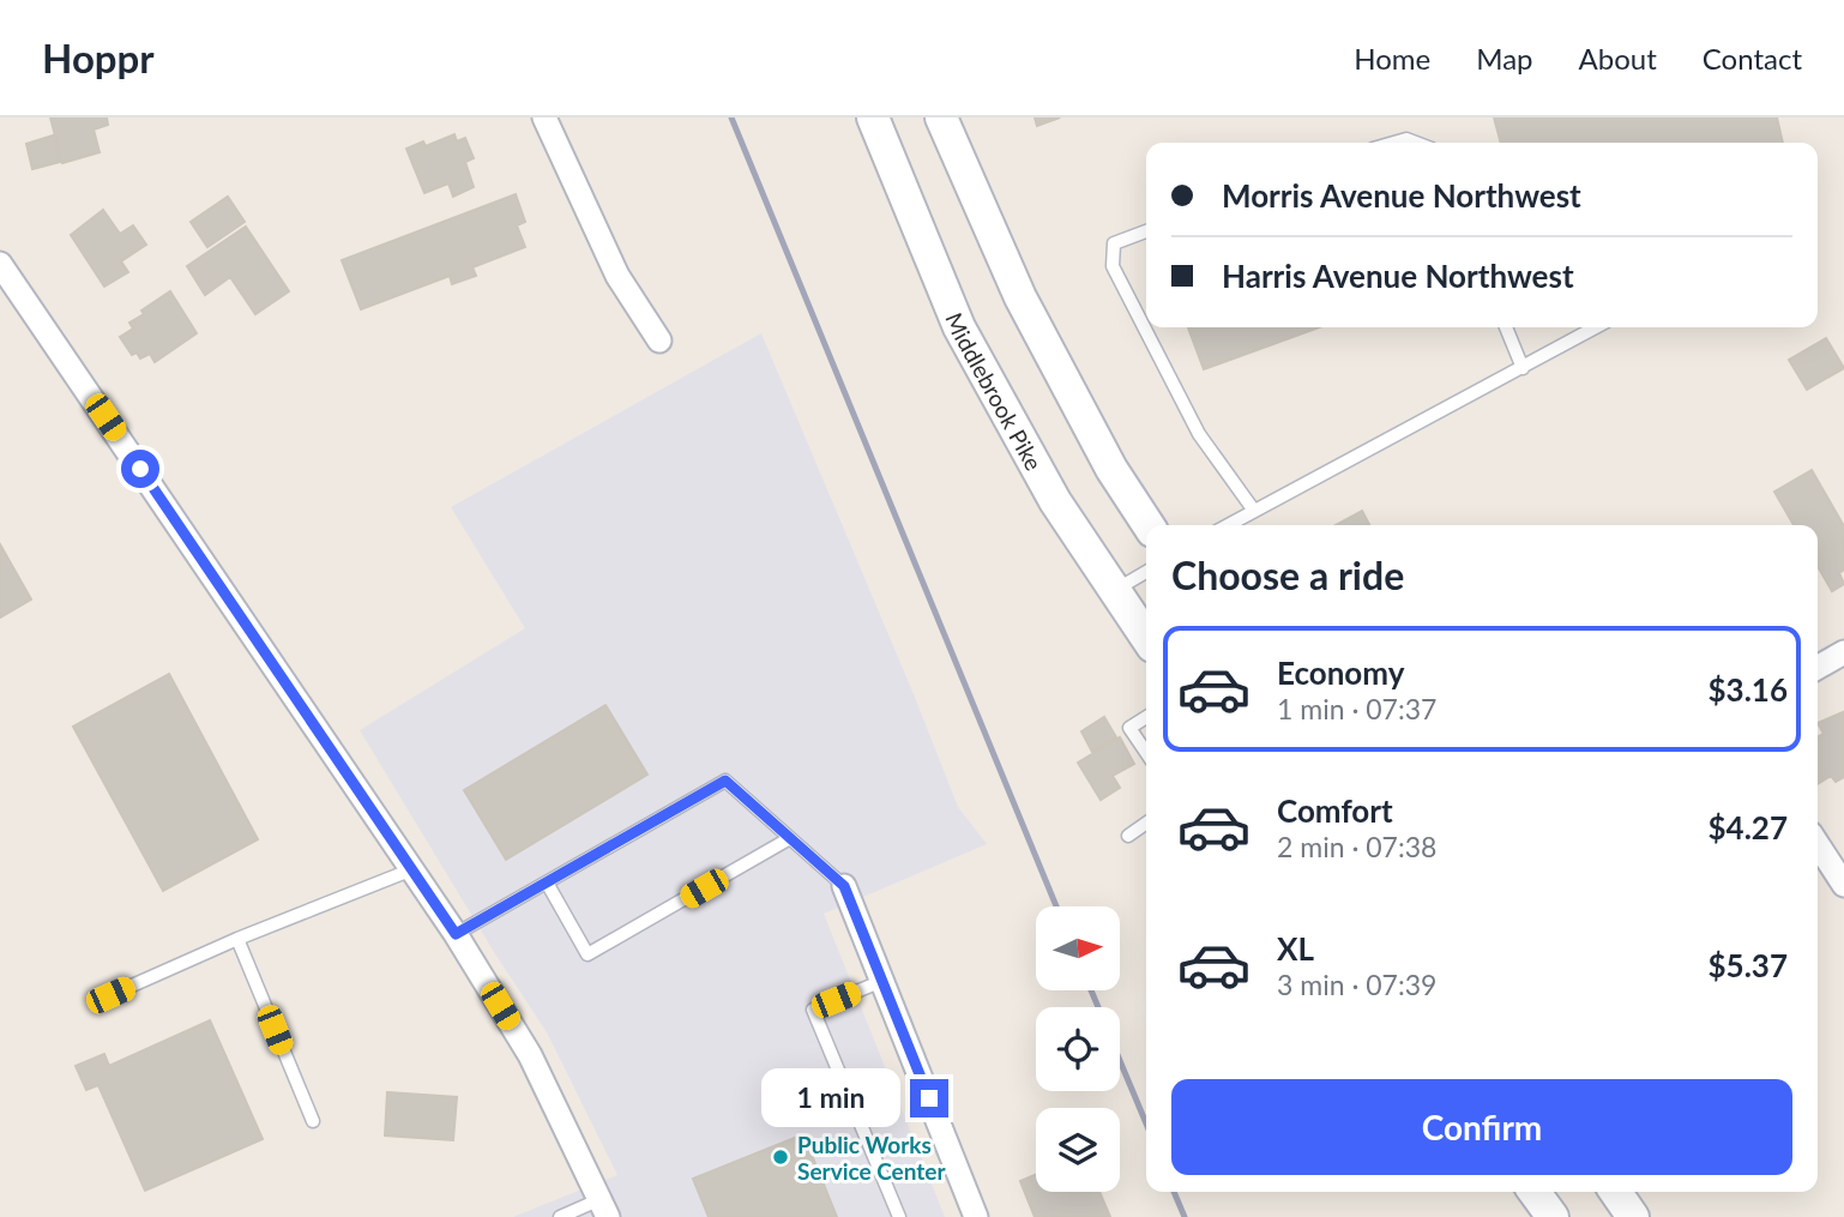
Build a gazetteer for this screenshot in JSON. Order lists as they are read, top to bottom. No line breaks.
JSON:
{"streets":{"main road":["Middlebrook Pike"]},"places":["Public Works Service Center"],"north":"right","page":{"header":"Hoppr","nav":["Home","Map","About","Contact"],"banner":["Morris Avenue Northwest","Harris Avenue Northwest"],"heading":"Choose a ride","list":[{"name":"Economy","note":"1 min · 07:37","value":"$3.16"},{"name":"Comfort","note":"2 min · 07:38","value":"$4.27"},{"name":"XL","note":"3 min · 07:39","value":"$5.37"}],"buttons":"Confirm","bubble":"1 min"}}
